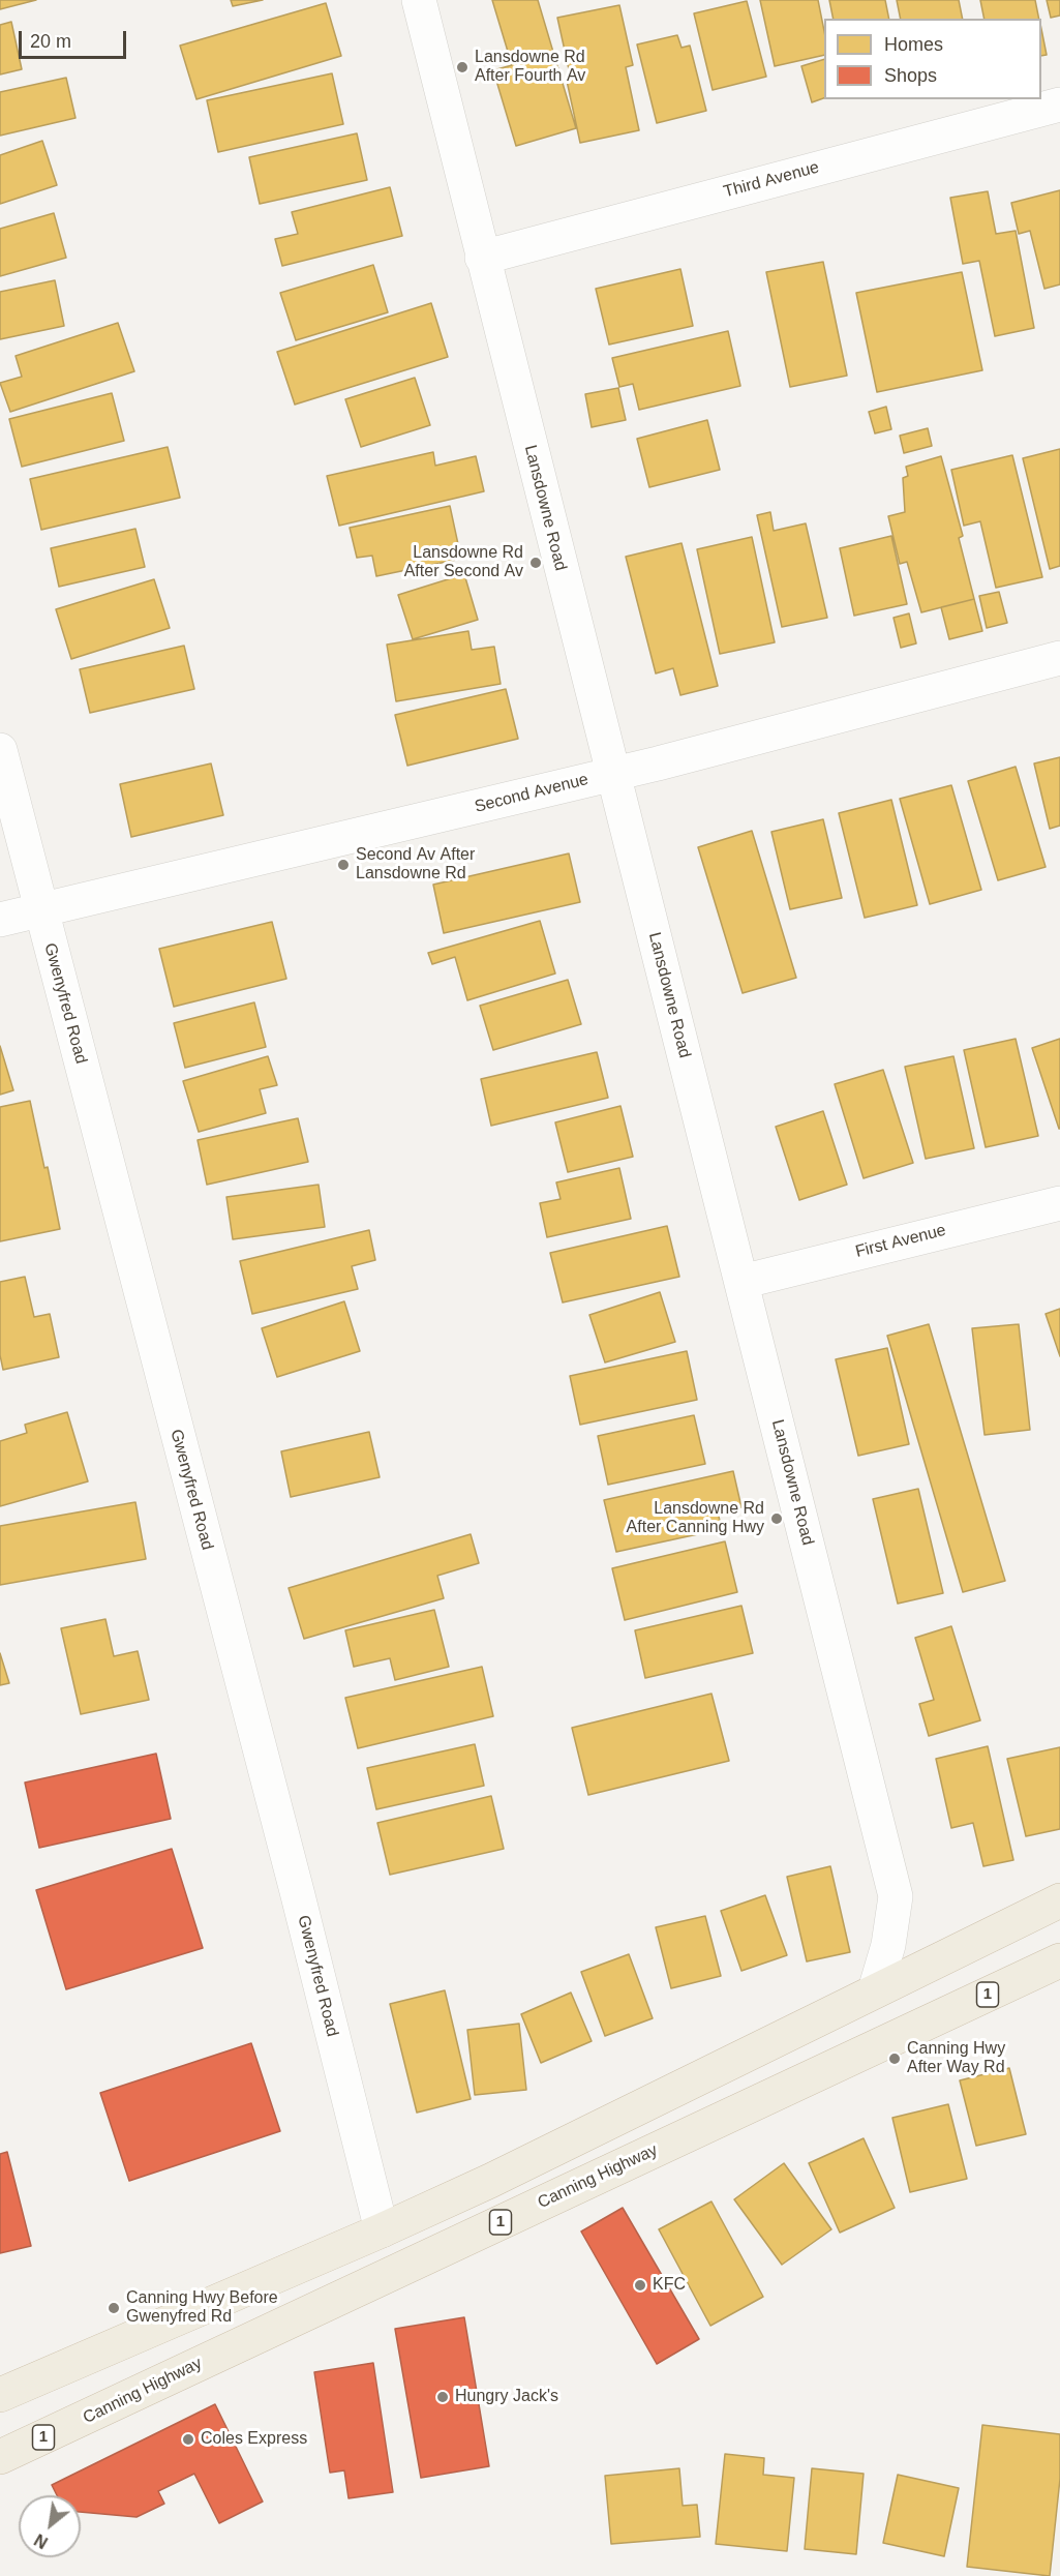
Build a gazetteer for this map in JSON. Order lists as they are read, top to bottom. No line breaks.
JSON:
{"streets":{"highway":["1","Canning Highway"],"street":["Third Avenue","Lansdowne Road","Second Avenue","Gwenyfred Road","First Avenue"]},"crossings":[["Third Avenue","Lansdowne Road"],["Lansdowne Road","Second Avenue"],["Lansdowne Road","First Avenue"],["Second Avenue","Gwenyfred Road"]],"places":["Lansdowne Rd After Fourth Av","Lansdowne Rd After Second Av","Second Av After Lansdowne Rd","Lansdowne Rd After Canning Hwy","Canning Hwy After Way Rd","KFC","Canning Hwy Before Gwenyfred Rd","Hungry Jack's","Coles Express"],"legend":["Homes","Shops"],"scale_bar":"20 m","north":"bottom left"}
